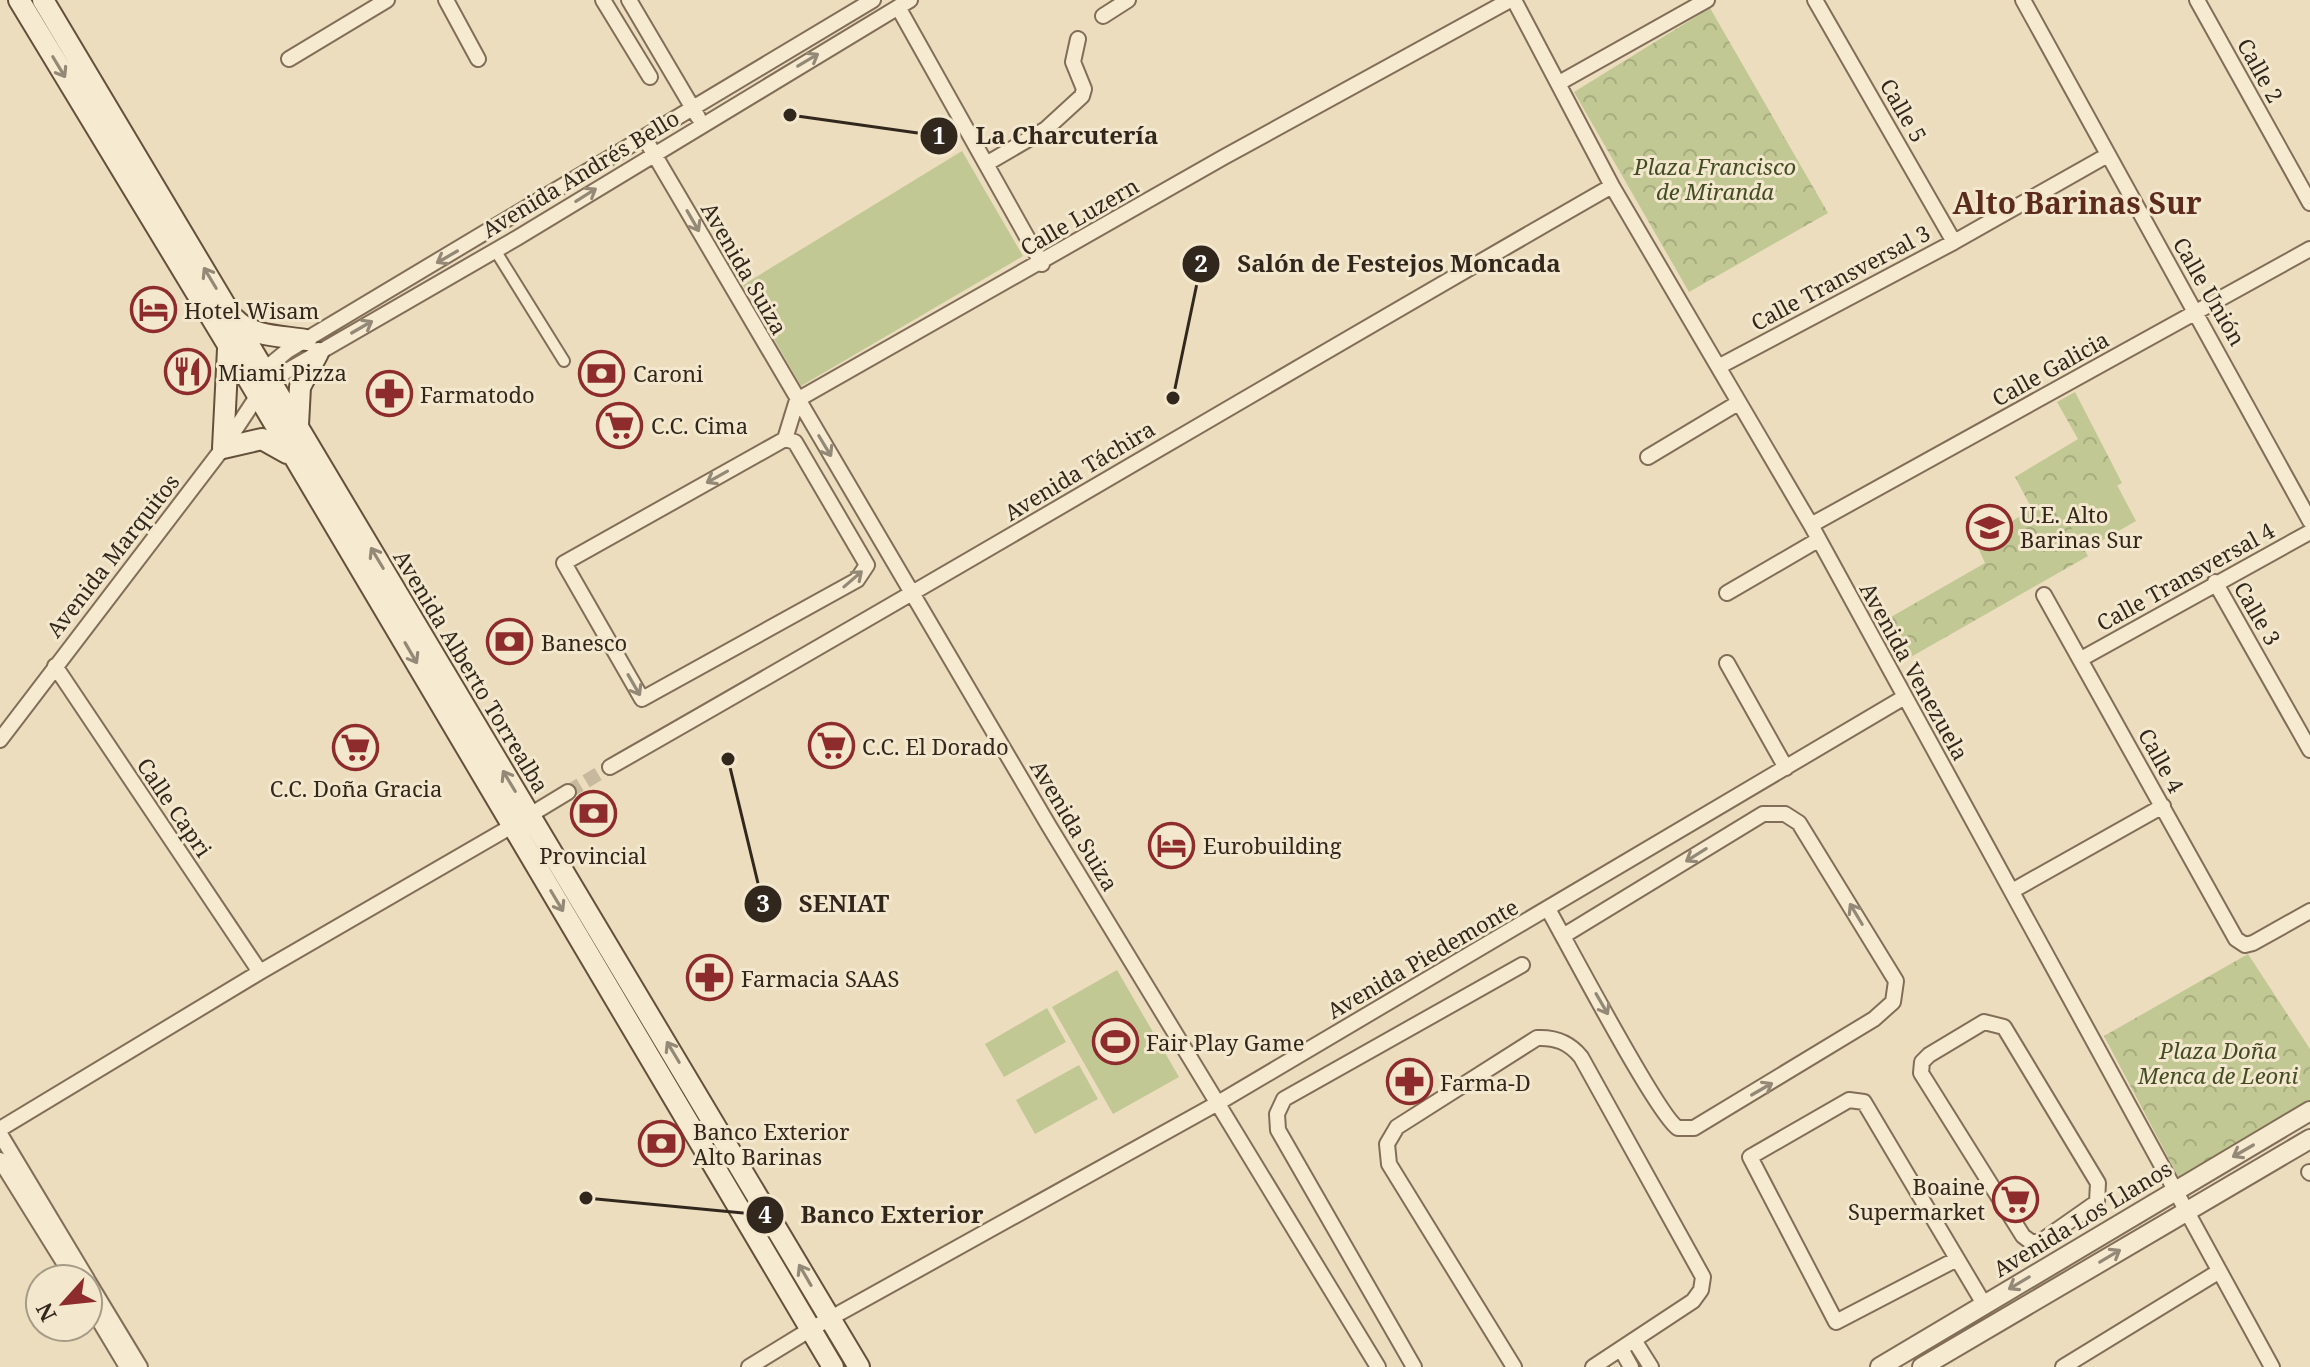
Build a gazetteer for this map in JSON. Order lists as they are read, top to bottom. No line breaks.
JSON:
{"streets":{"main road":["Avenida Alberto Torrealba"],"street":["Calle 2","Calle 5","Avenida Andrés Bello","Calle Luzern","Avenida Suiza","Calle Transversal 3","Calle Unión","Calle Galicia","Avenida Táchira","Avenida Marquitos","Calle Transversal 4","Calle 3","Avenida Venezuela","Calle 4","Calle Capri","Avenida Piedemonte","Avenida Los Llanos"]},"crossings":[["Calle 5","Calle Transversal 3"],["Avenida Andrés Bello","Avenida Suiza"],["Avenida Andrés Bello","Avenida Marquitos"],["Avenida Andrés Bello","Avenida Alberto Torrealba"],["Calle Luzern","Avenida Suiza"],["Calle Luzern","Avenida Venezuela"],["Avenida Suiza","Avenida Táchira"],["Avenida Suiza","Avenida Piedemonte"],["Calle Transversal 3","Calle Unión"],["Calle Transversal 3","Avenida Venezuela"],["Calle Unión","Calle Galicia"],["Calle Galicia","Avenida Venezuela"],["Avenida Táchira","Avenida Venezuela"],["Avenida Marquitos","Avenida Alberto Torrealba"],["Avenida Marquitos","Calle Capri"],["Calle Transversal 4","Calle 3"],["Calle Transversal 4","Calle 4"],["Avenida Alberto Torrealba","Avenida Piedemonte"],["Avenida Venezuela","Avenida Piedemonte"],["Avenida Venezuela","Avenida Los Llanos"]],"one_way":["Avenida Suiza"],"districts":["Alto Barinas Sur"],"parks":["Plaza Francisco de Miranda","Plaza Doña Menca de Leoni"],"places":{"other":["La Charcutería","Salón de Festejos Moncada","SENIAT","Banco Exterior"],"hotel":["Hotel Wisam","Eurobuilding"],"restaurant":["Miami Pizza"],"bank":["Caroni","Banesco","Provincial","Banco Exterior Alto Barinas"],"pharmacy":["Farmatodo","Farmacia SAAS","Farma-D"],"supermarket":["C.C. Cima","C.C. El Dorado","C.C. Doña Gracia","Boaine Supermarket"],"school or university":["U.E. Alto Barinas Sur"],"sports":["Fair Play Game"]},"north":"bottom left"}
